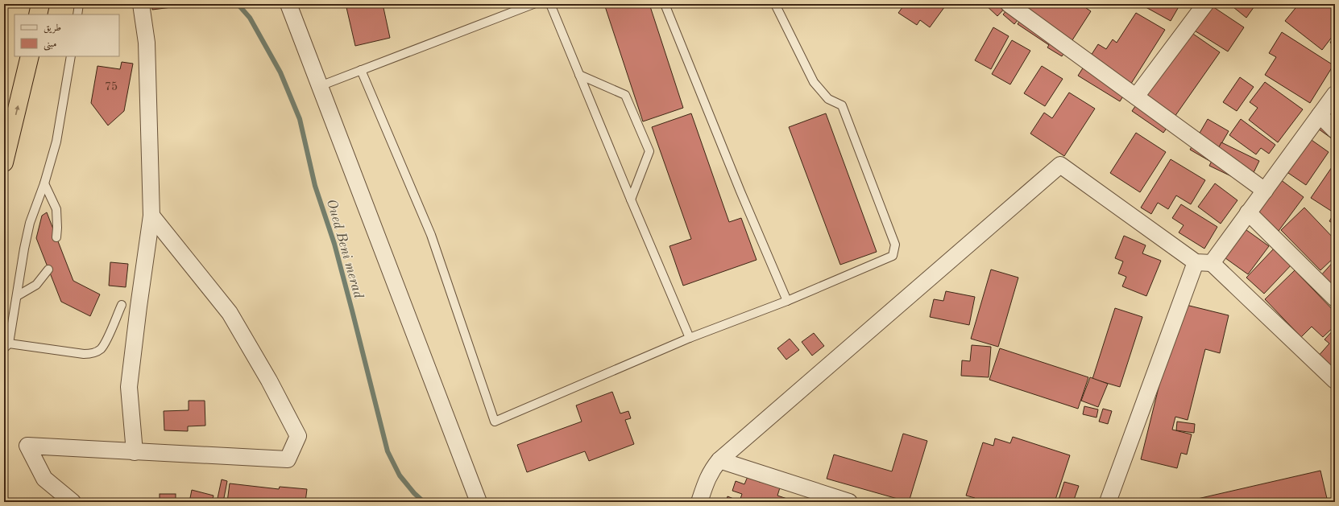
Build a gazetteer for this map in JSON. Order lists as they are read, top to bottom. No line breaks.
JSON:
{"water":["Oued Beni merad"],"house_numbers":["75"],"legend":["طريق","مبنى"]}
